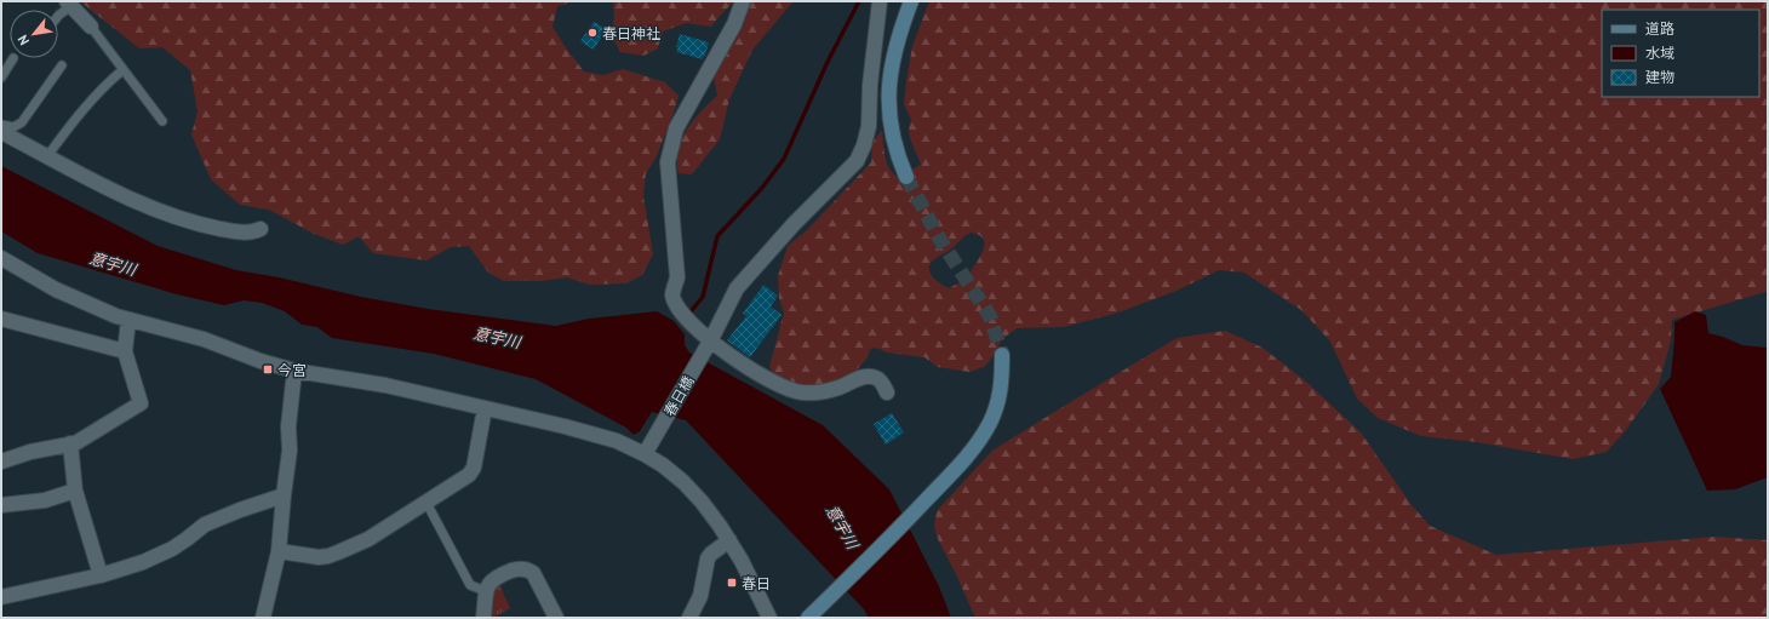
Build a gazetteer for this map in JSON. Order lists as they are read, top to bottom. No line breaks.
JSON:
{"streets":{"street":["春日橋"]},"water":["意宇川"],"places":{"other":["春日神社"],"transit":["今宮","春日"]},"legend":["道路","水域","建物"],"north":"bottom left"}
